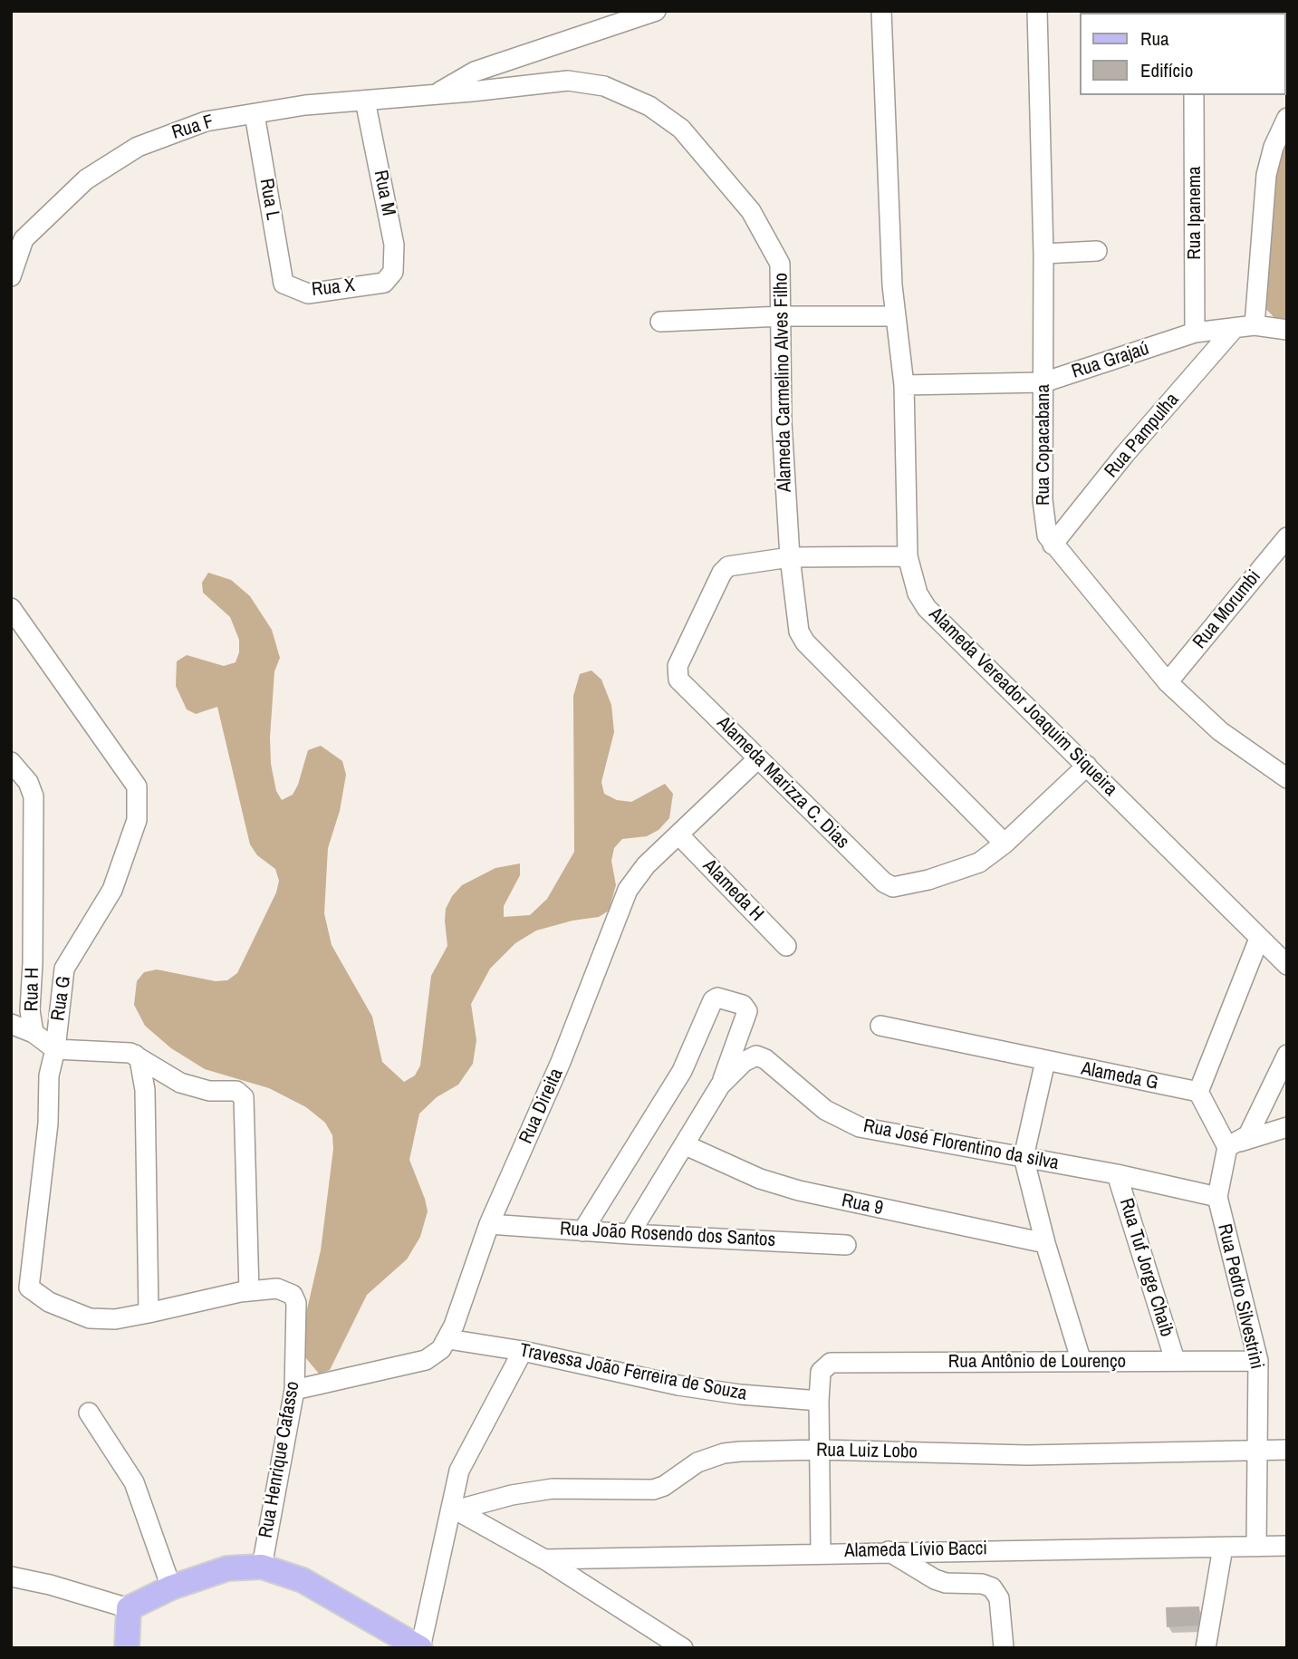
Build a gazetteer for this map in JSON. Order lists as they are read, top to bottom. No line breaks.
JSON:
{"streets":{"street":["Rua F","Rua M","Rua L","Rua Ipanema","Rua X","Rua Grajaú","Alameda Carmelino Alves Filho","Rua Pampulha","Rua Copacabana","Rua Morumbi","Alameda Vereador Joaquim Siqueira","Alameda Marizza C. Dias","Alameda H","Rua H","Rua G","Alameda G","Rua Direita","Rua José Florentino da silva","Rua 9","Rua João Rosendo dos Santos","Rua Tuf Jorge Chaib","Rua Pedro Silvestrini","Rua Antônio de Lourenço","Travessa João Ferreira de Souza","Rua Luiz Lobo","Rua Henrique Cafasso","Alameda Lívio Bacci"]},"crossings":[["Rua F","Rua M"],["Rua F","Rua L"],["Rua F","Alameda Carmelino Alves Filho"],["Rua M","Rua X"],["Rua L","Rua X"],["Rua Ipanema","Rua Grajaú"],["Rua Grajaú","Rua Pampulha"],["Rua Grajaú","Rua Copacabana"],["Rua Grajaú","Alameda Vereador Joaquim Siqueira"],["Alameda Carmelino Alves Filho","Alameda Marizza C. Dias"],["Rua Pampulha","Rua Copacabana"],["Rua Copacabana","Rua Morumbi"],["Alameda Marizza C. Dias","Rua Direita"],["Alameda H","Rua Direita"],["Rua H","Rua G"],["Rua H","Rua Henrique Cafasso"],["Rua G","Rua Henrique Cafasso"],["Rua Direita","Rua João Rosendo dos Santos"],["Rua Direita","Travessa João Ferreira de Souza"],["Rua Direita","Rua Henrique Cafasso"],["Rua José Florentino da silva","Rua 9"],["Rua José Florentino da silva","Rua João Rosendo dos Santos"],["Rua José Florentino da silva","Rua Tuf Jorge Chaib"],["Rua José Florentino da silva","Rua Pedro Silvestrini"],["Rua Tuf Jorge Chaib","Rua Antônio de Lourenço"],["Rua Pedro Silvestrini","Rua Antônio de Lourenço"],["Rua Pedro Silvestrini","Rua Luiz Lobo"],["Rua Pedro Silvestrini","Alameda Lívio Bacci"],["Rua Antônio de Lourenço","Travessa João Ferreira de Souza"]],"legend":["Rua","Edifício"]}
